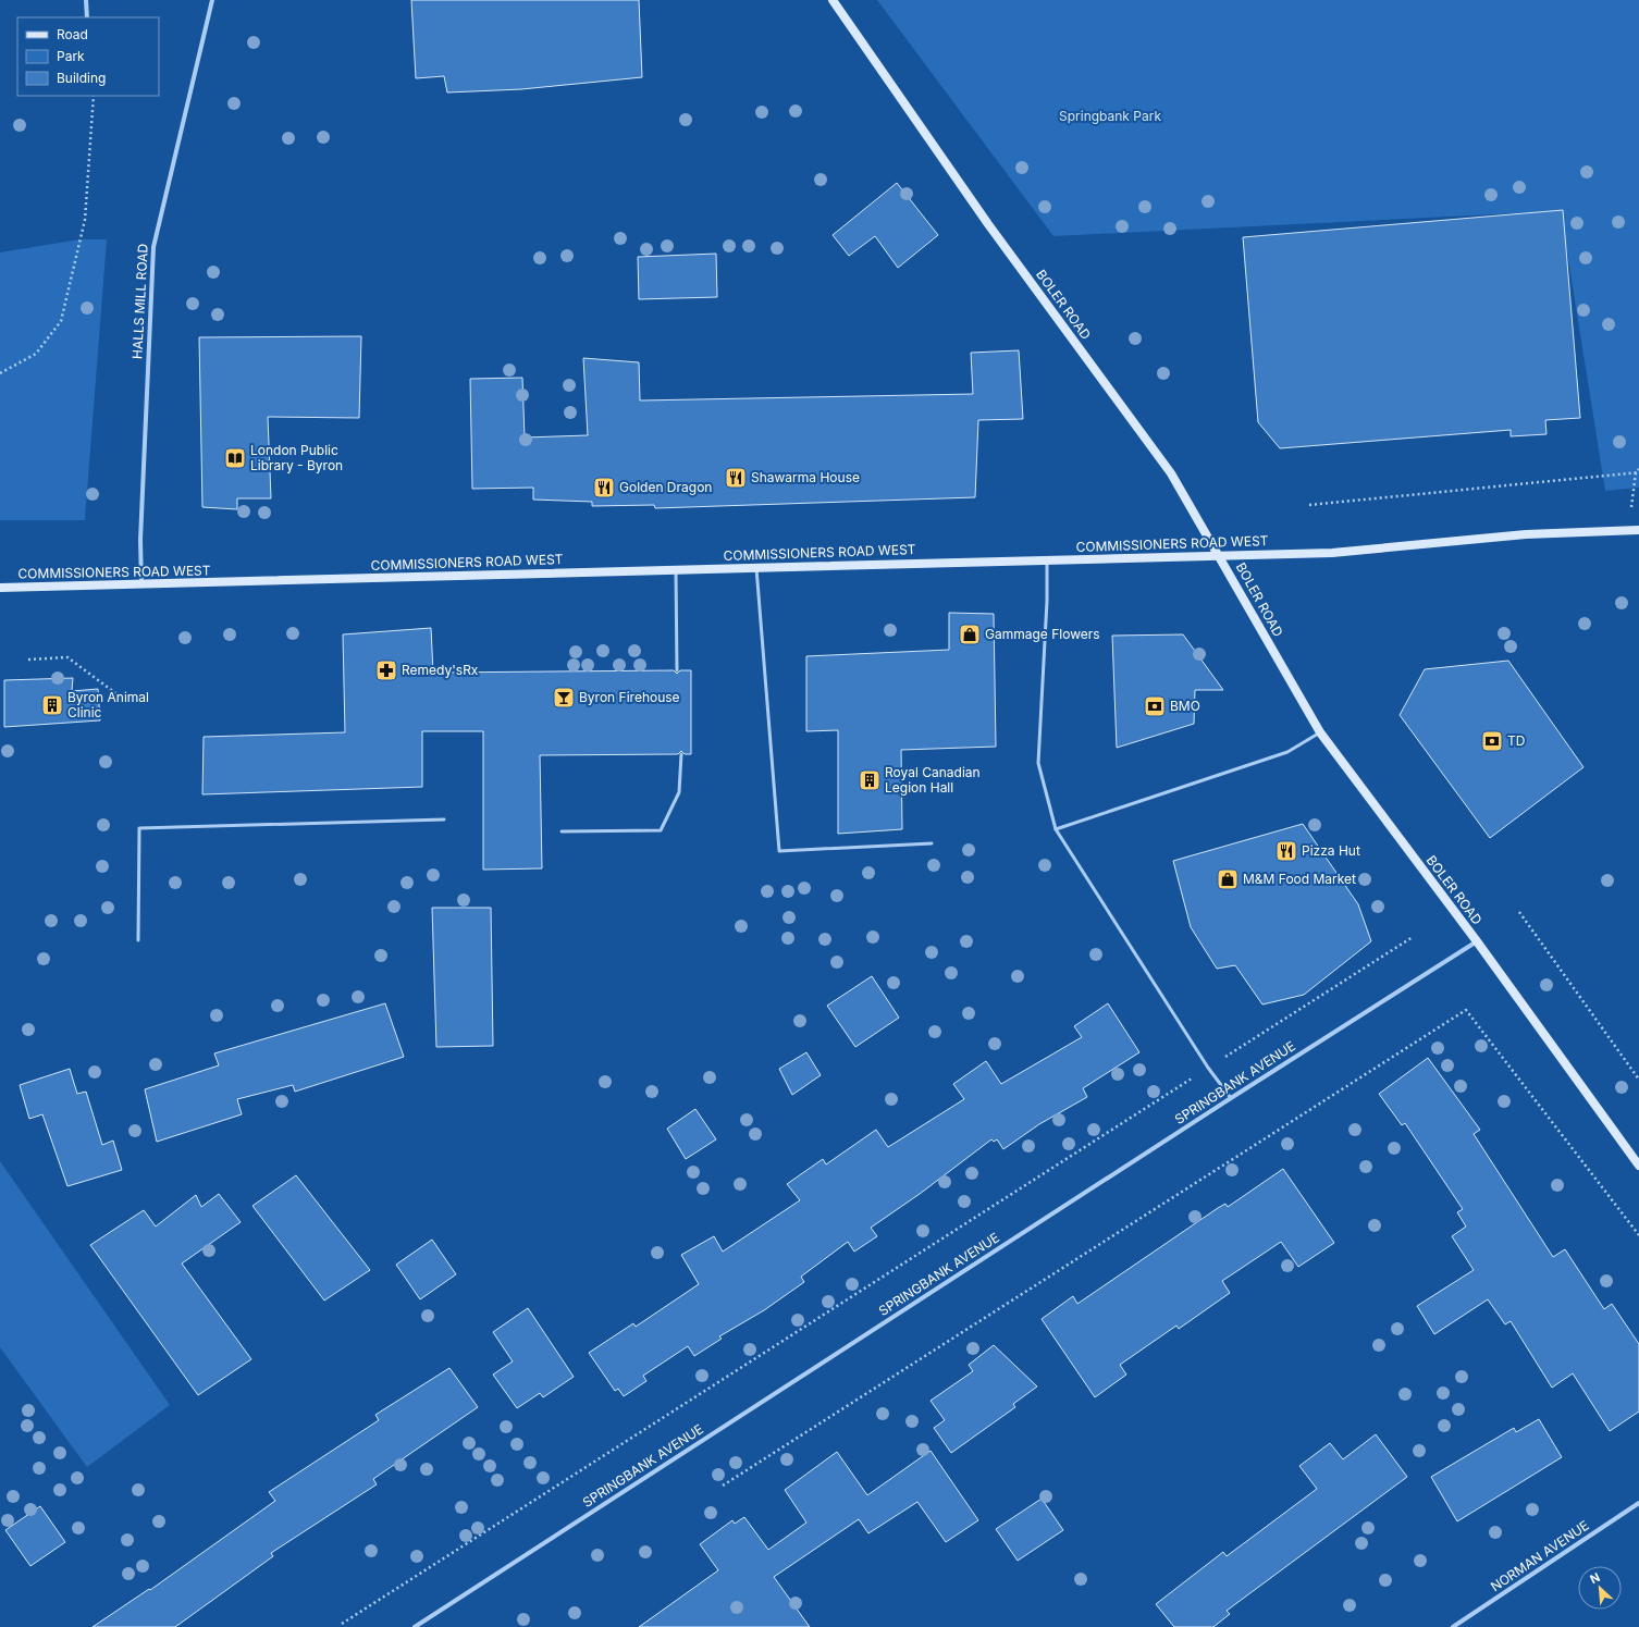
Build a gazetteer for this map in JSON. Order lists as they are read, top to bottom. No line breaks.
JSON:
{"streets":{"main road":["BOLER ROAD","COMMISSIONERS ROAD WEST"],"street":["HALLS MILL ROAD","SPRINGBANK AVENUE","NORMAN AVENUE"]},"crossings":[["HALLS MILL ROAD","COMMISSIONERS ROAD WEST"],["BOLER ROAD","COMMISSIONERS ROAD WEST"],["BOLER ROAD","SPRINGBANK AVENUE"]],"parks":["Springbank Park"],"places":{"library":["London Public Library - Byron"],"restaurant":["Shawarma House","Golden Dragon","Pizza Hut"],"shop":["Gammage Flowers","M&M Food Market"],"pharmacy":["Remedy'sRx"],"bar":["Byron Firehouse"],"building":["Byron Animal Clinic","Royal Canadian Legion Hall"],"bank":["BMO","TD"]},"legend":["Road","Park","Building"],"north":"top left"}
